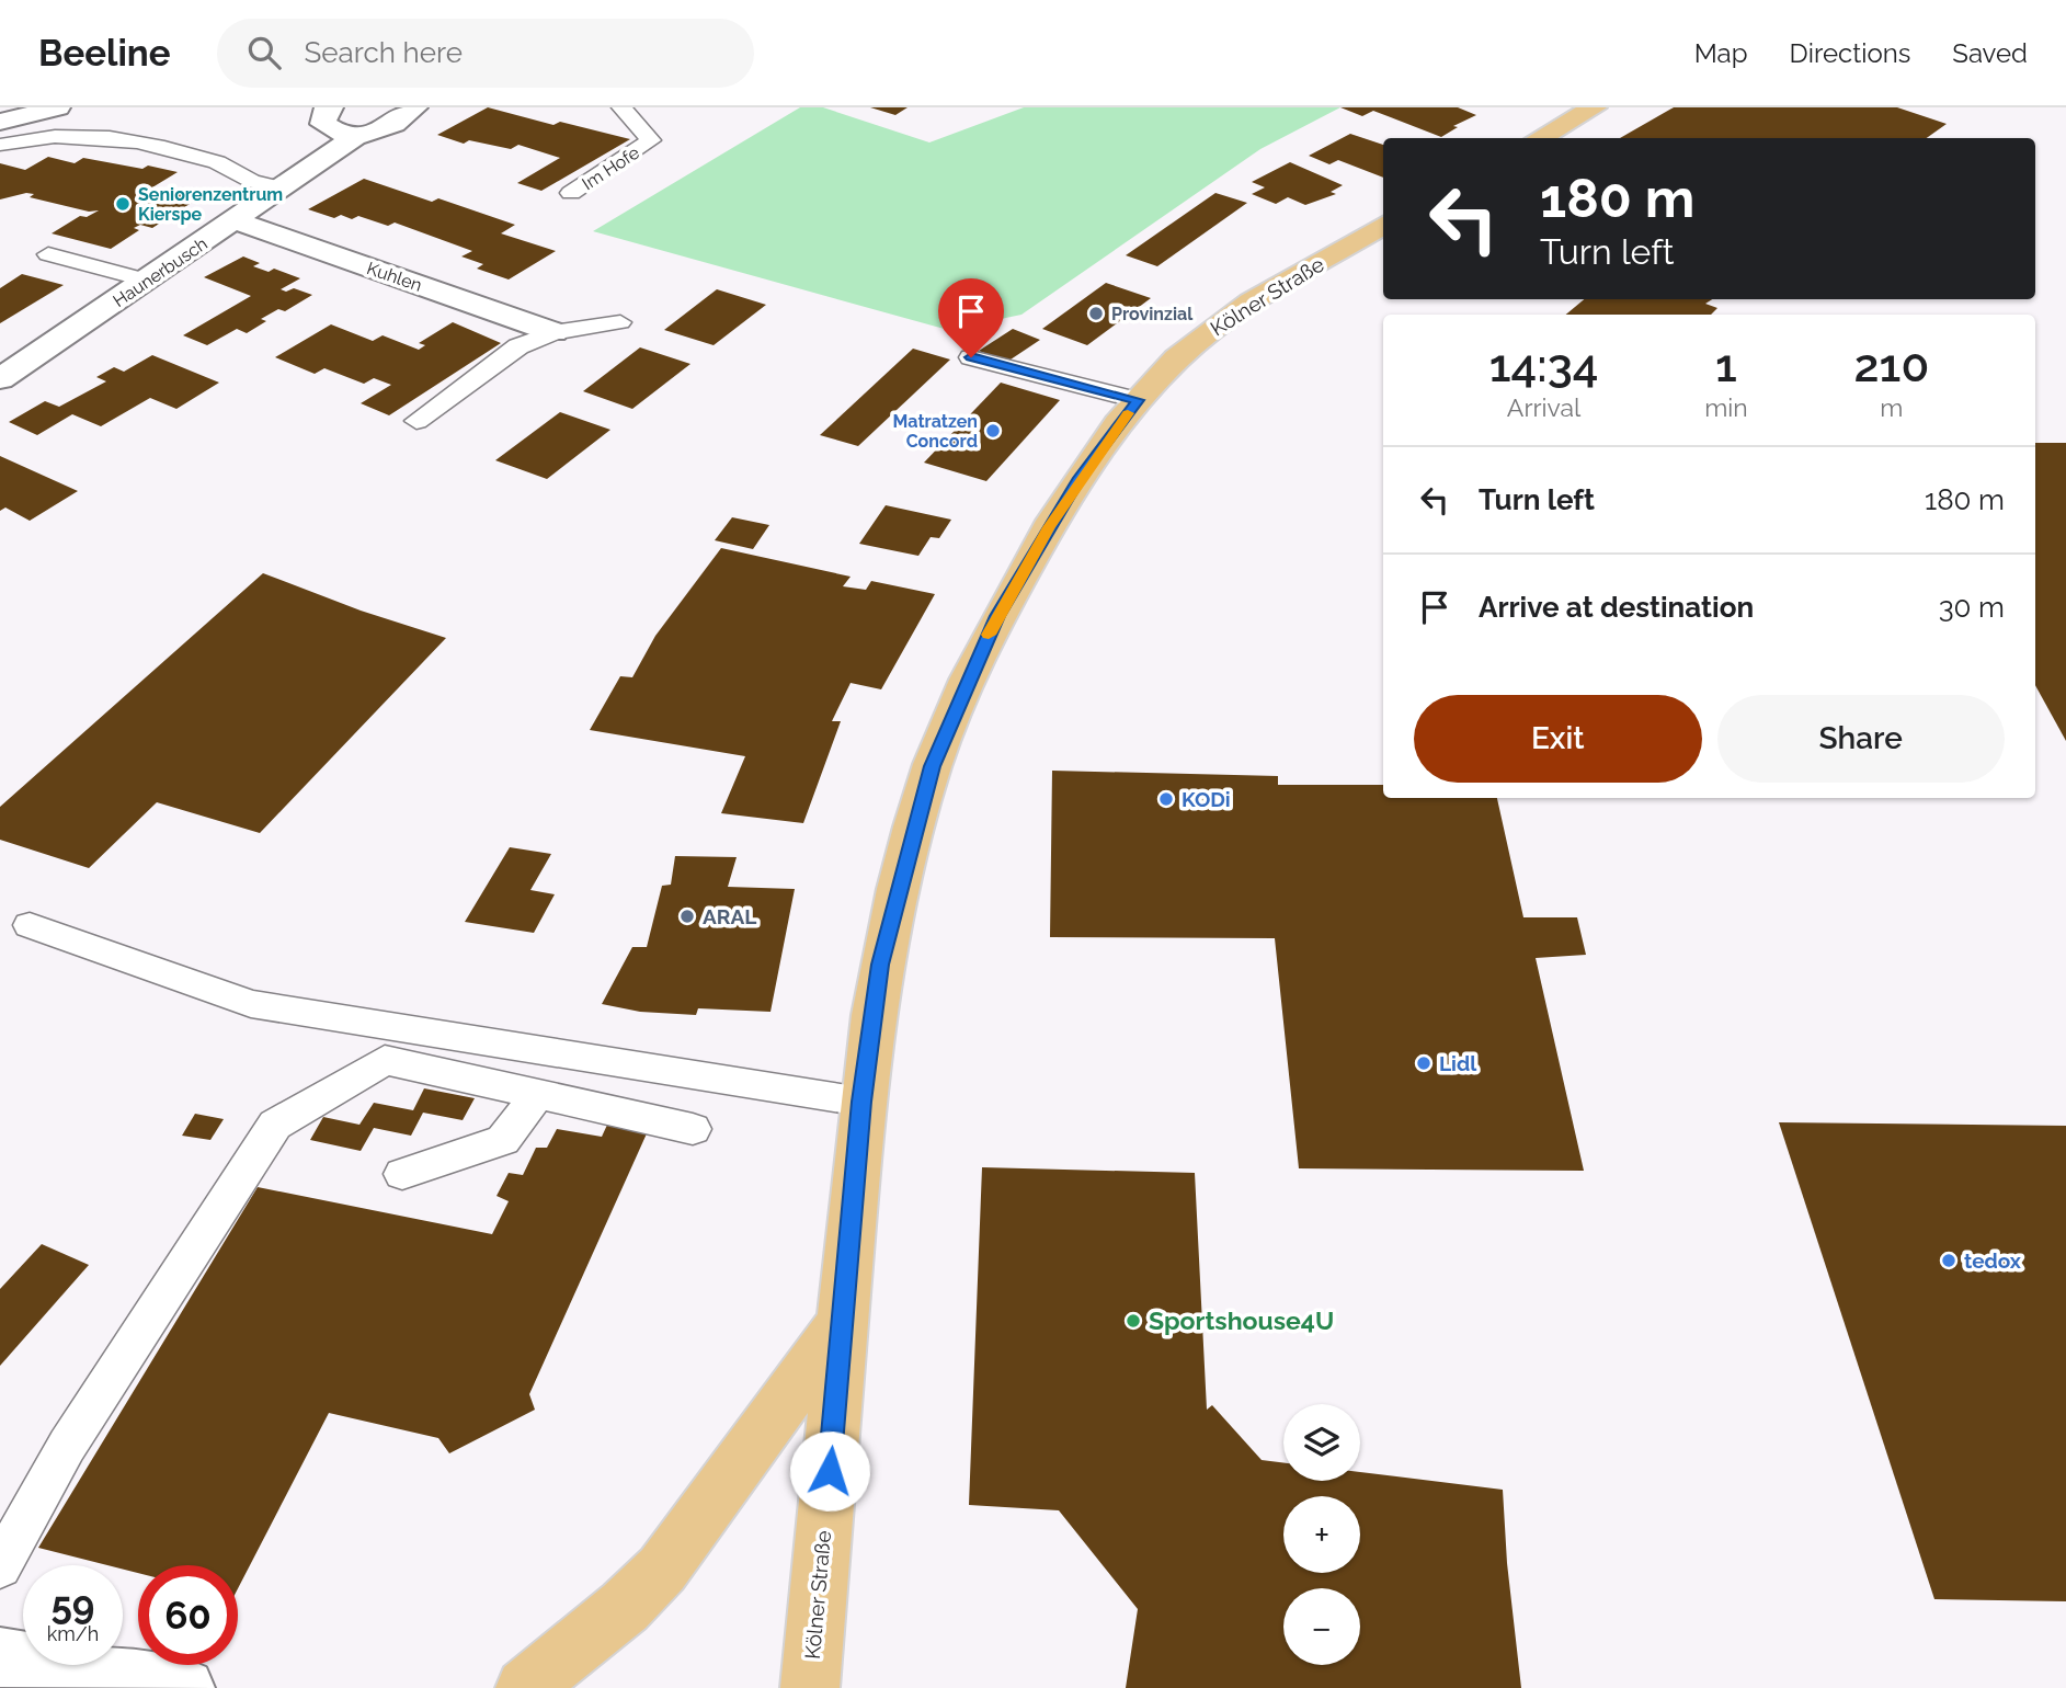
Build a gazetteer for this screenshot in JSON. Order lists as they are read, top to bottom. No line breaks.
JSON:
{"streets":{"main road":["Kölner Straße"],"street":["Haunerbusch","Kuhlen"],"lane":["Im Hofe"]},"crossings":[["Haunerbusch","Kuhlen"]],"places":["Seniorenzentrum Kierspe","Provinzial","Matratzen Concord","KODi","ARAL","Lidl","tedox","Sportshouse4U"],"page":{"header":"Beeline","search":"Search here","nav":["Map","Directions","Saved"],"turn":["180 m","Turn left"],"eta":["14:34","Arrival","1","min","210","m"],"list":[{"name":"Turn left","value":"180 m"},{"name":"Arrive at destination","value":"30 m"}],"buttons":["Exit","Share"],"map_buttons":["+","−"],"speed":"59 km/h","limit":"60"}}
